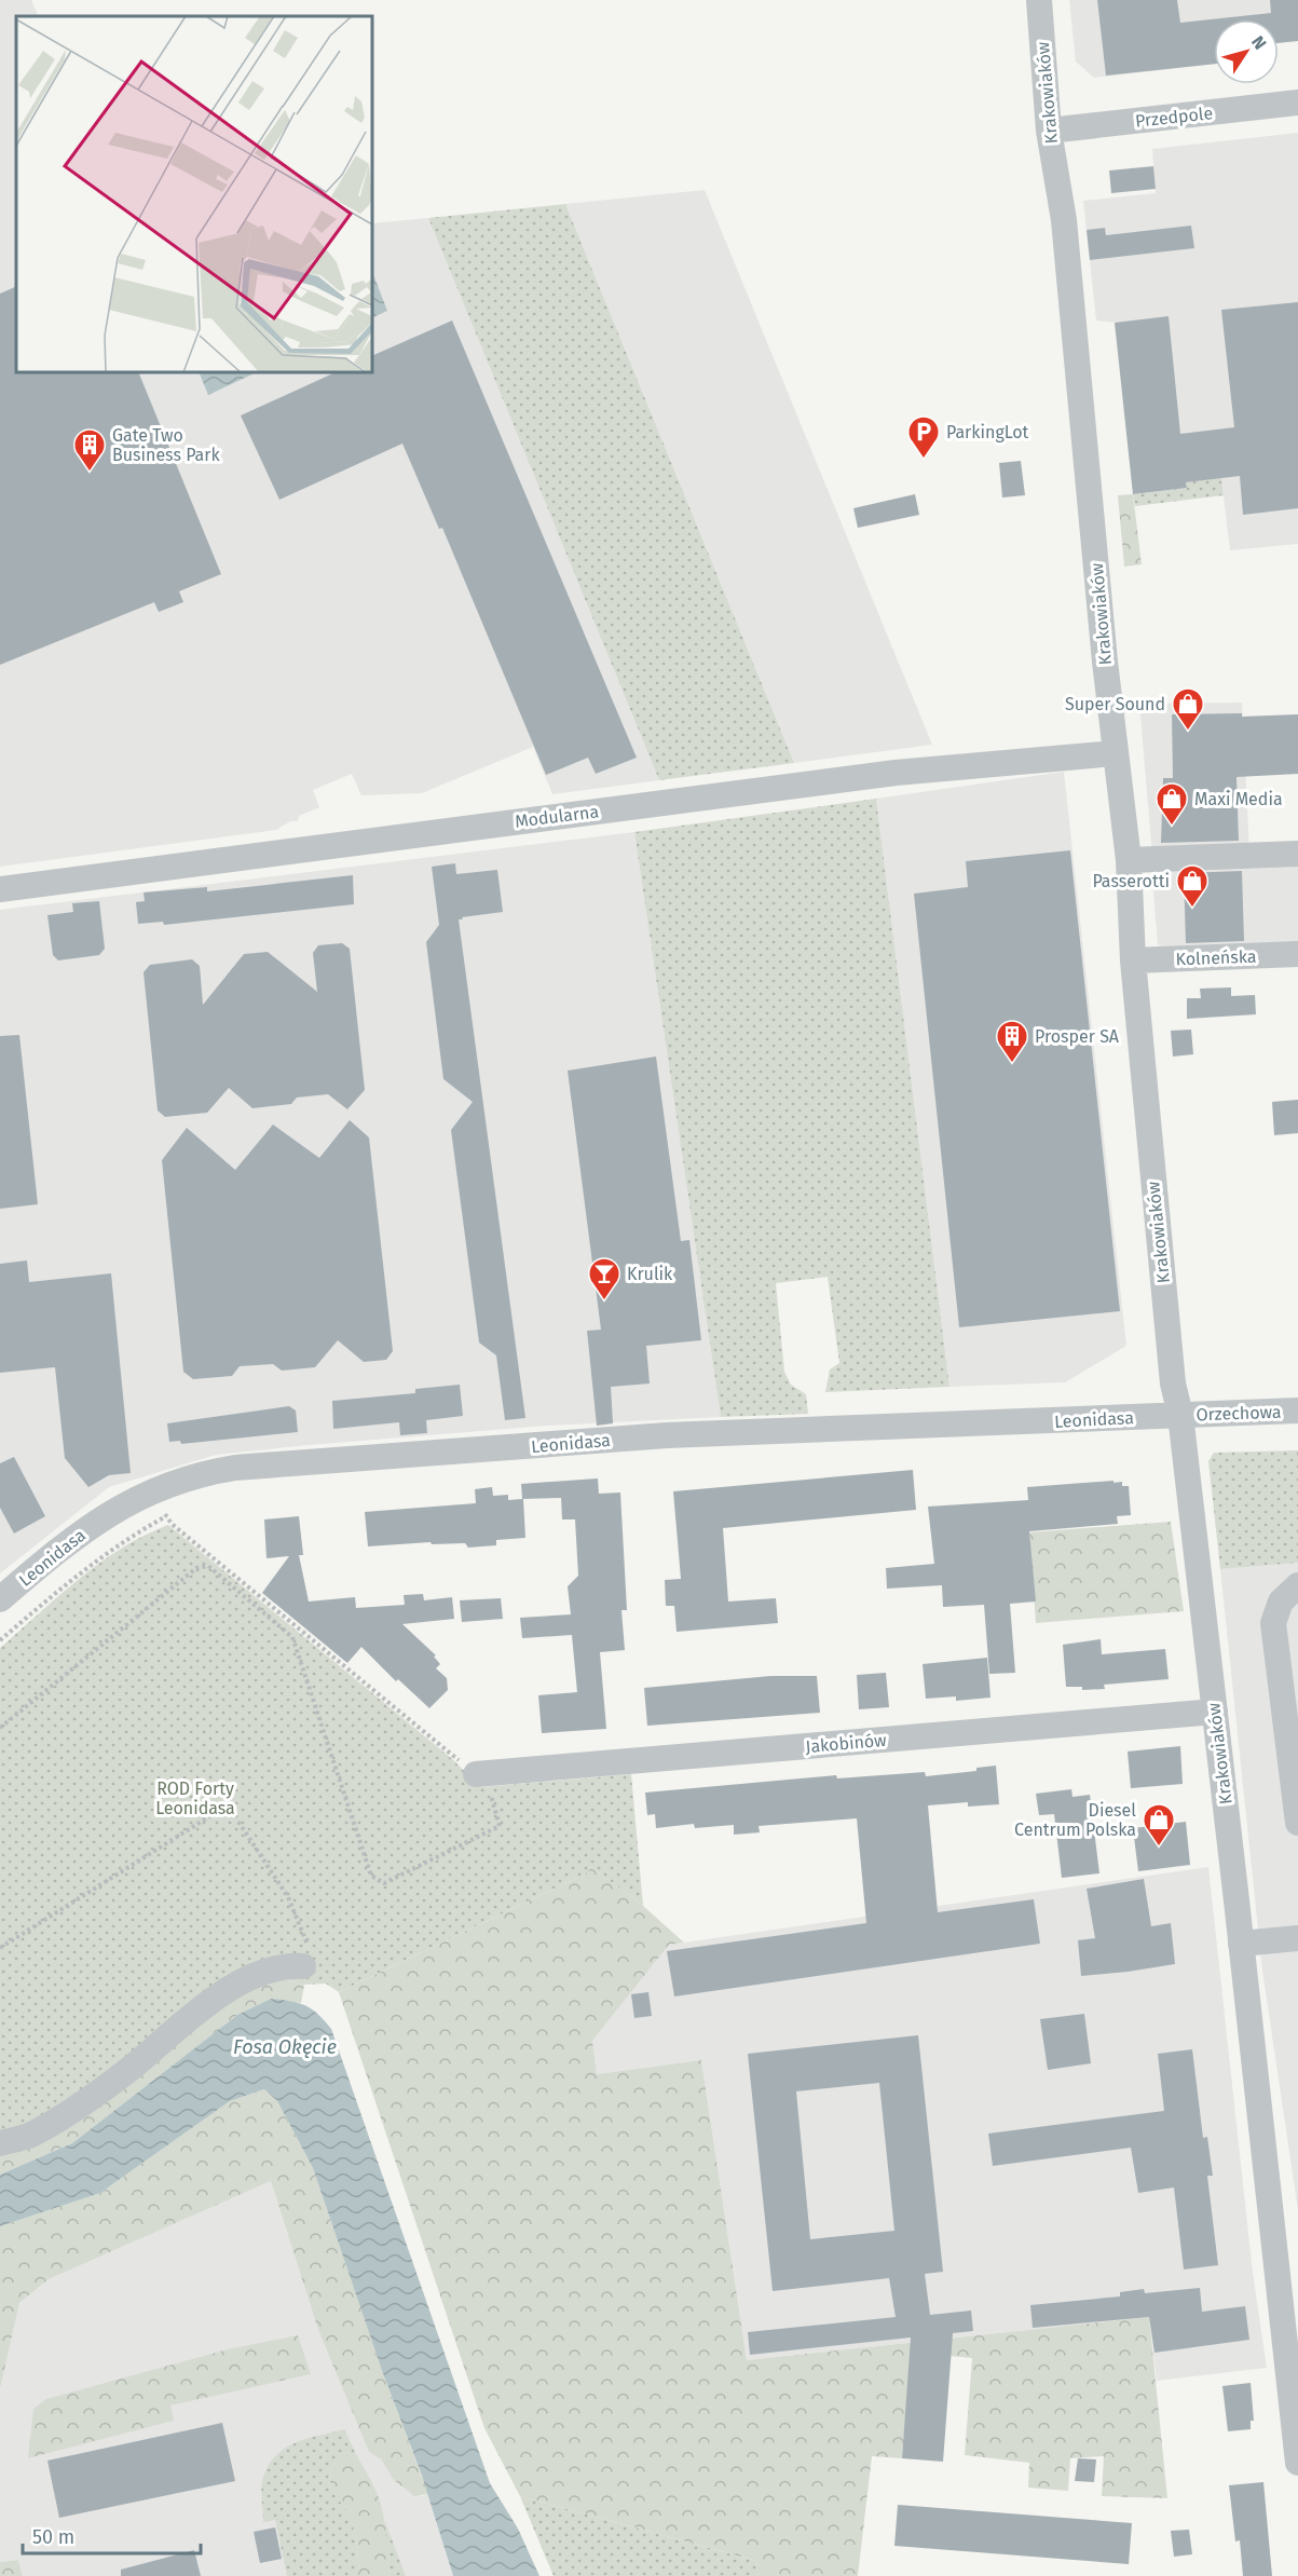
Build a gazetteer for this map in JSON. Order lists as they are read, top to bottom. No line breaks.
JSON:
{"streets":{"street":["Krakowiaków","Przedpole","Modularna","Kolneńska","Orzechowa","Leonidasa","Jakobinów"]},"crossings":[["Krakowiaków","Przedpole"],["Krakowiaków","Modularna"],["Krakowiaków","Kolneńska"],["Krakowiaków","Orzechowa"],["Krakowiaków","Leonidasa"],["Krakowiaków","Jakobinów"],["Orzechowa","Leonidasa"]],"water":["Fosa Okęcie"],"parks":["ROD Forty Leonidasa"],"places":{"parking":["ParkingLot"],"building":["Gate Two Business Park","Prosper SA"],"shop":["Super Sound","Maxi Media","Passerotti","Diesel Centrum Polska"],"bar":["Krulik"]},"scale_bar":"50 m","north":"top right"}
